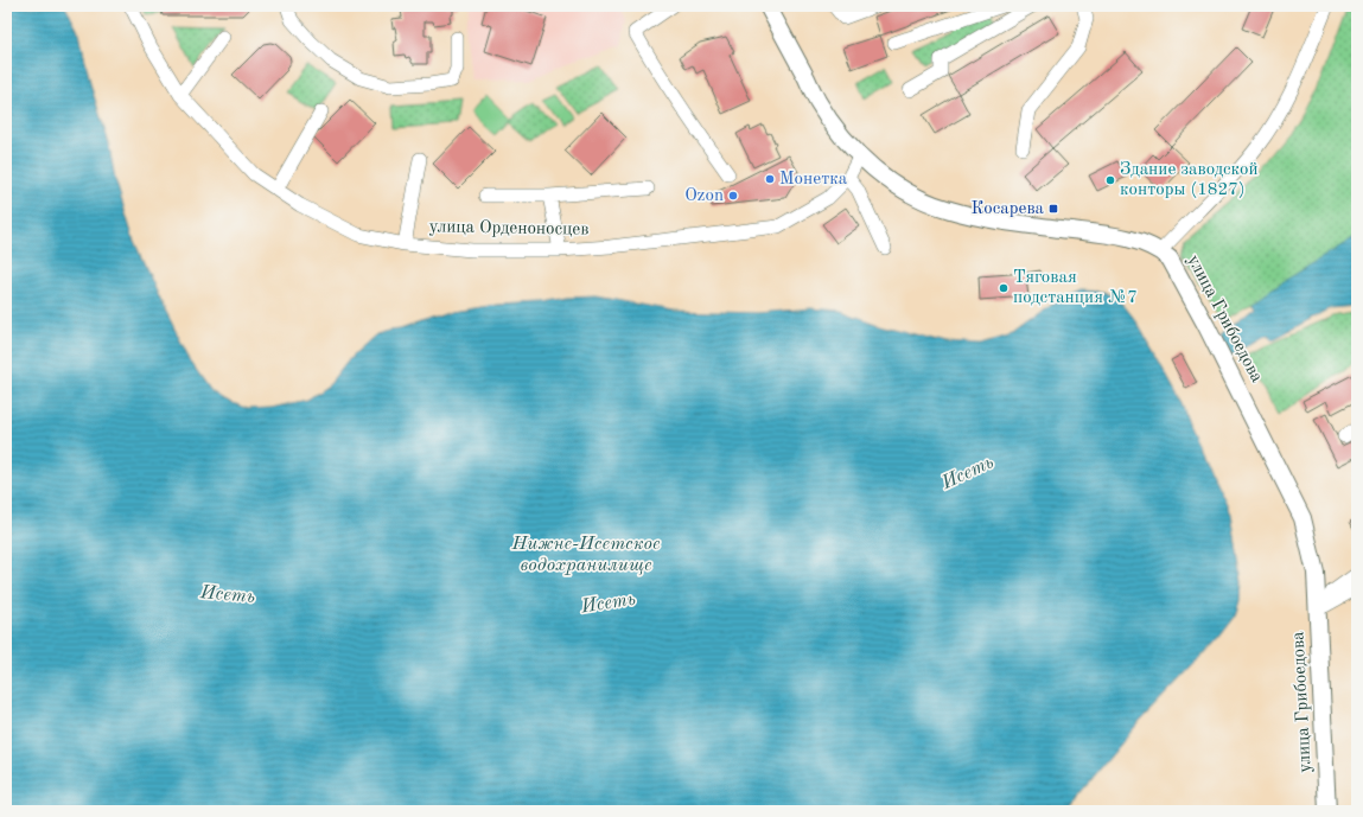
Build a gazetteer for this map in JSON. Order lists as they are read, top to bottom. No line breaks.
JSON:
{"streets":{"main road":["улица Грибоедова"],"street":["улица Орденоносцев"]},"crossings":[["улица Орденоносцев","улица Грибоедова"]],"water":["Исеть","Нижне-Исетское водохранилище"],"places":{"other":["Монетка","Здание заводской конторы (1827)","Ozon","Тяговая подстанция №7"],"transit":["Косарева"]}}
